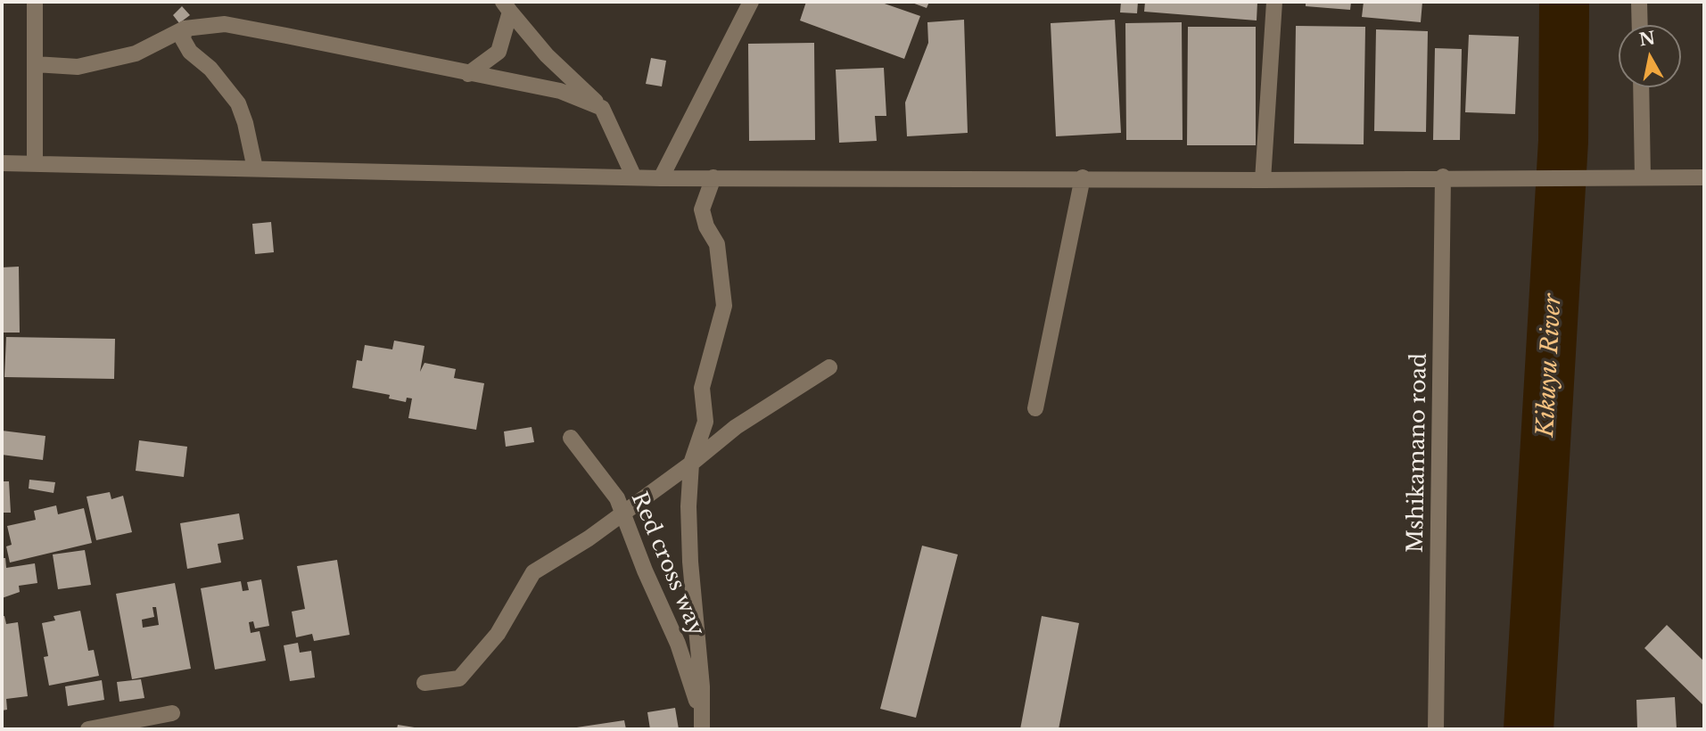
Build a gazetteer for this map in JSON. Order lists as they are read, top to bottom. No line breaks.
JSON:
{"streets":{"street":["Mshikamano road","Red cross way"]},"water":["Kikuyu River"],"north":"top"}
